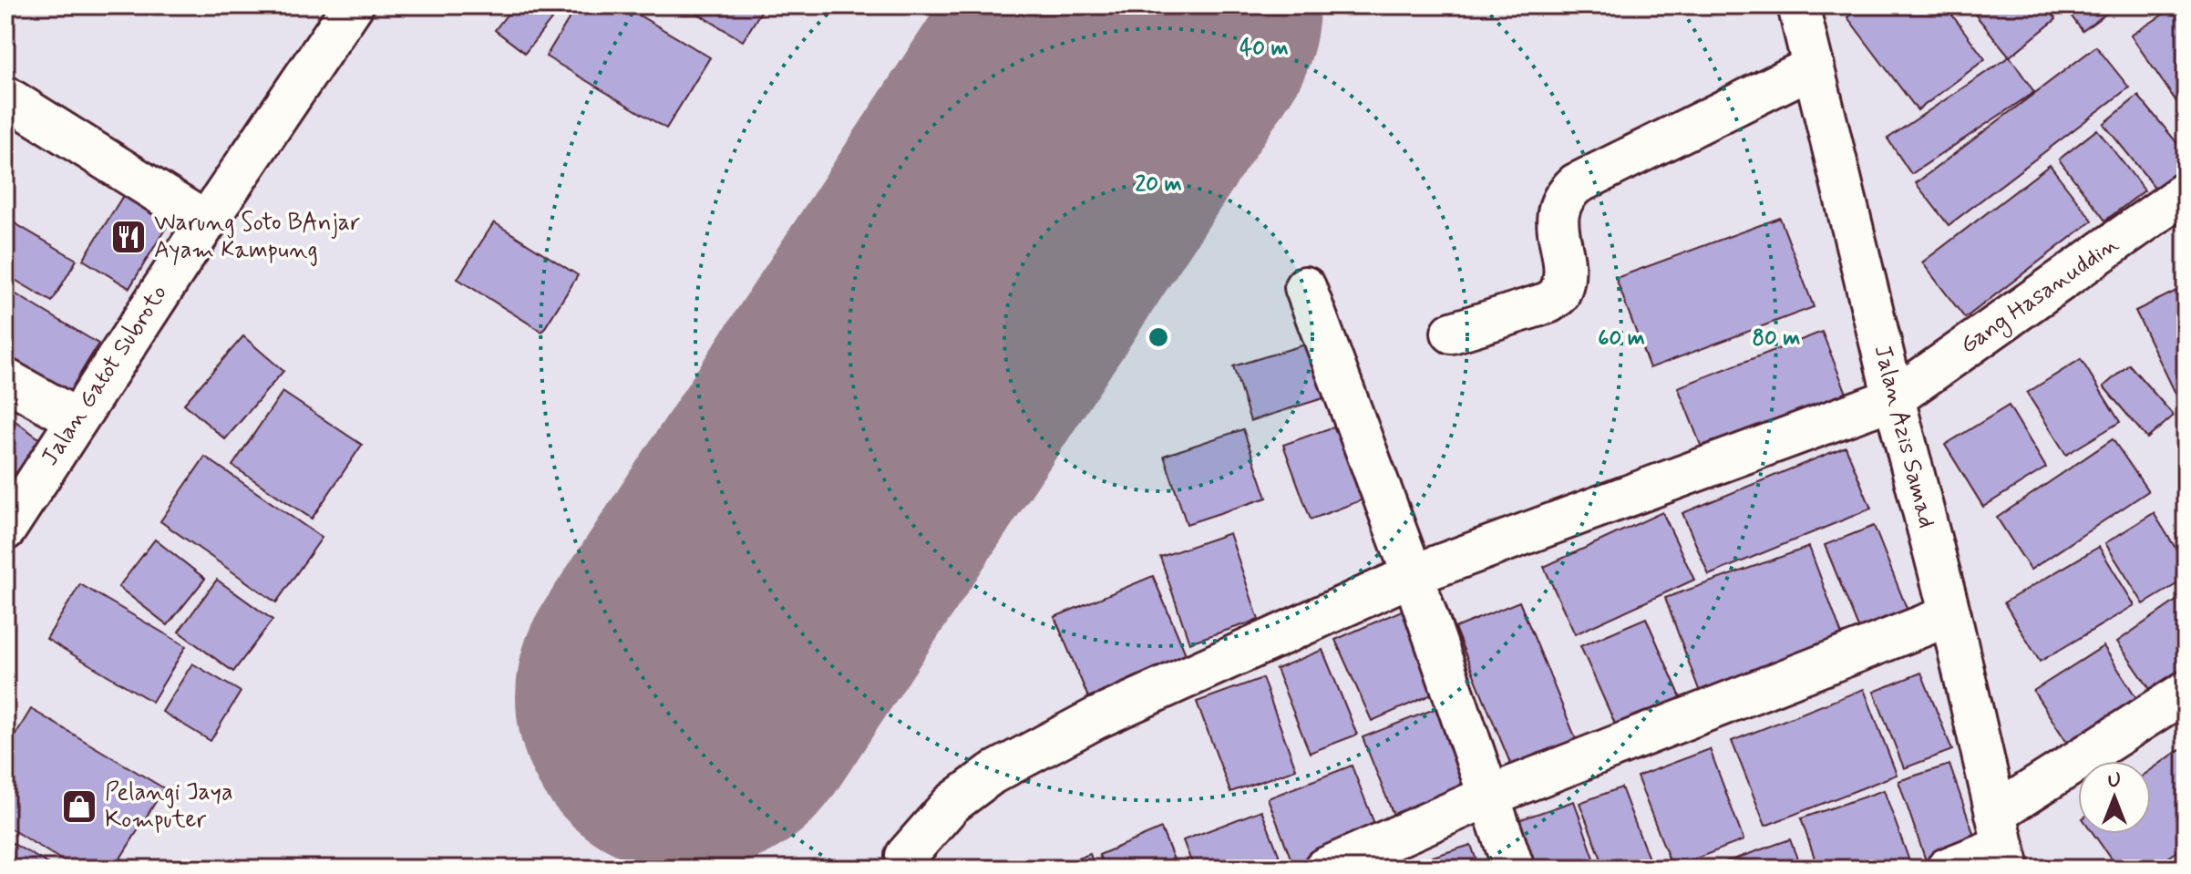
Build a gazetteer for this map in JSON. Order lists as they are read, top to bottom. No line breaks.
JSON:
{"streets":{"street":["Gang Hasanuddin","Jalan Gatot Subroto","Jalan Azis Samad"]},"crossings":[["Gang Hasanuddin","Jalan Azis Samad"]],"places":{"restaurant":["Warung Soto BAnjar Ayam Kampung"],"shop":["Pelangi Jaya Komputer"]},"north":"top","rings":["40 m","20 m","60 m","80 m"]}
